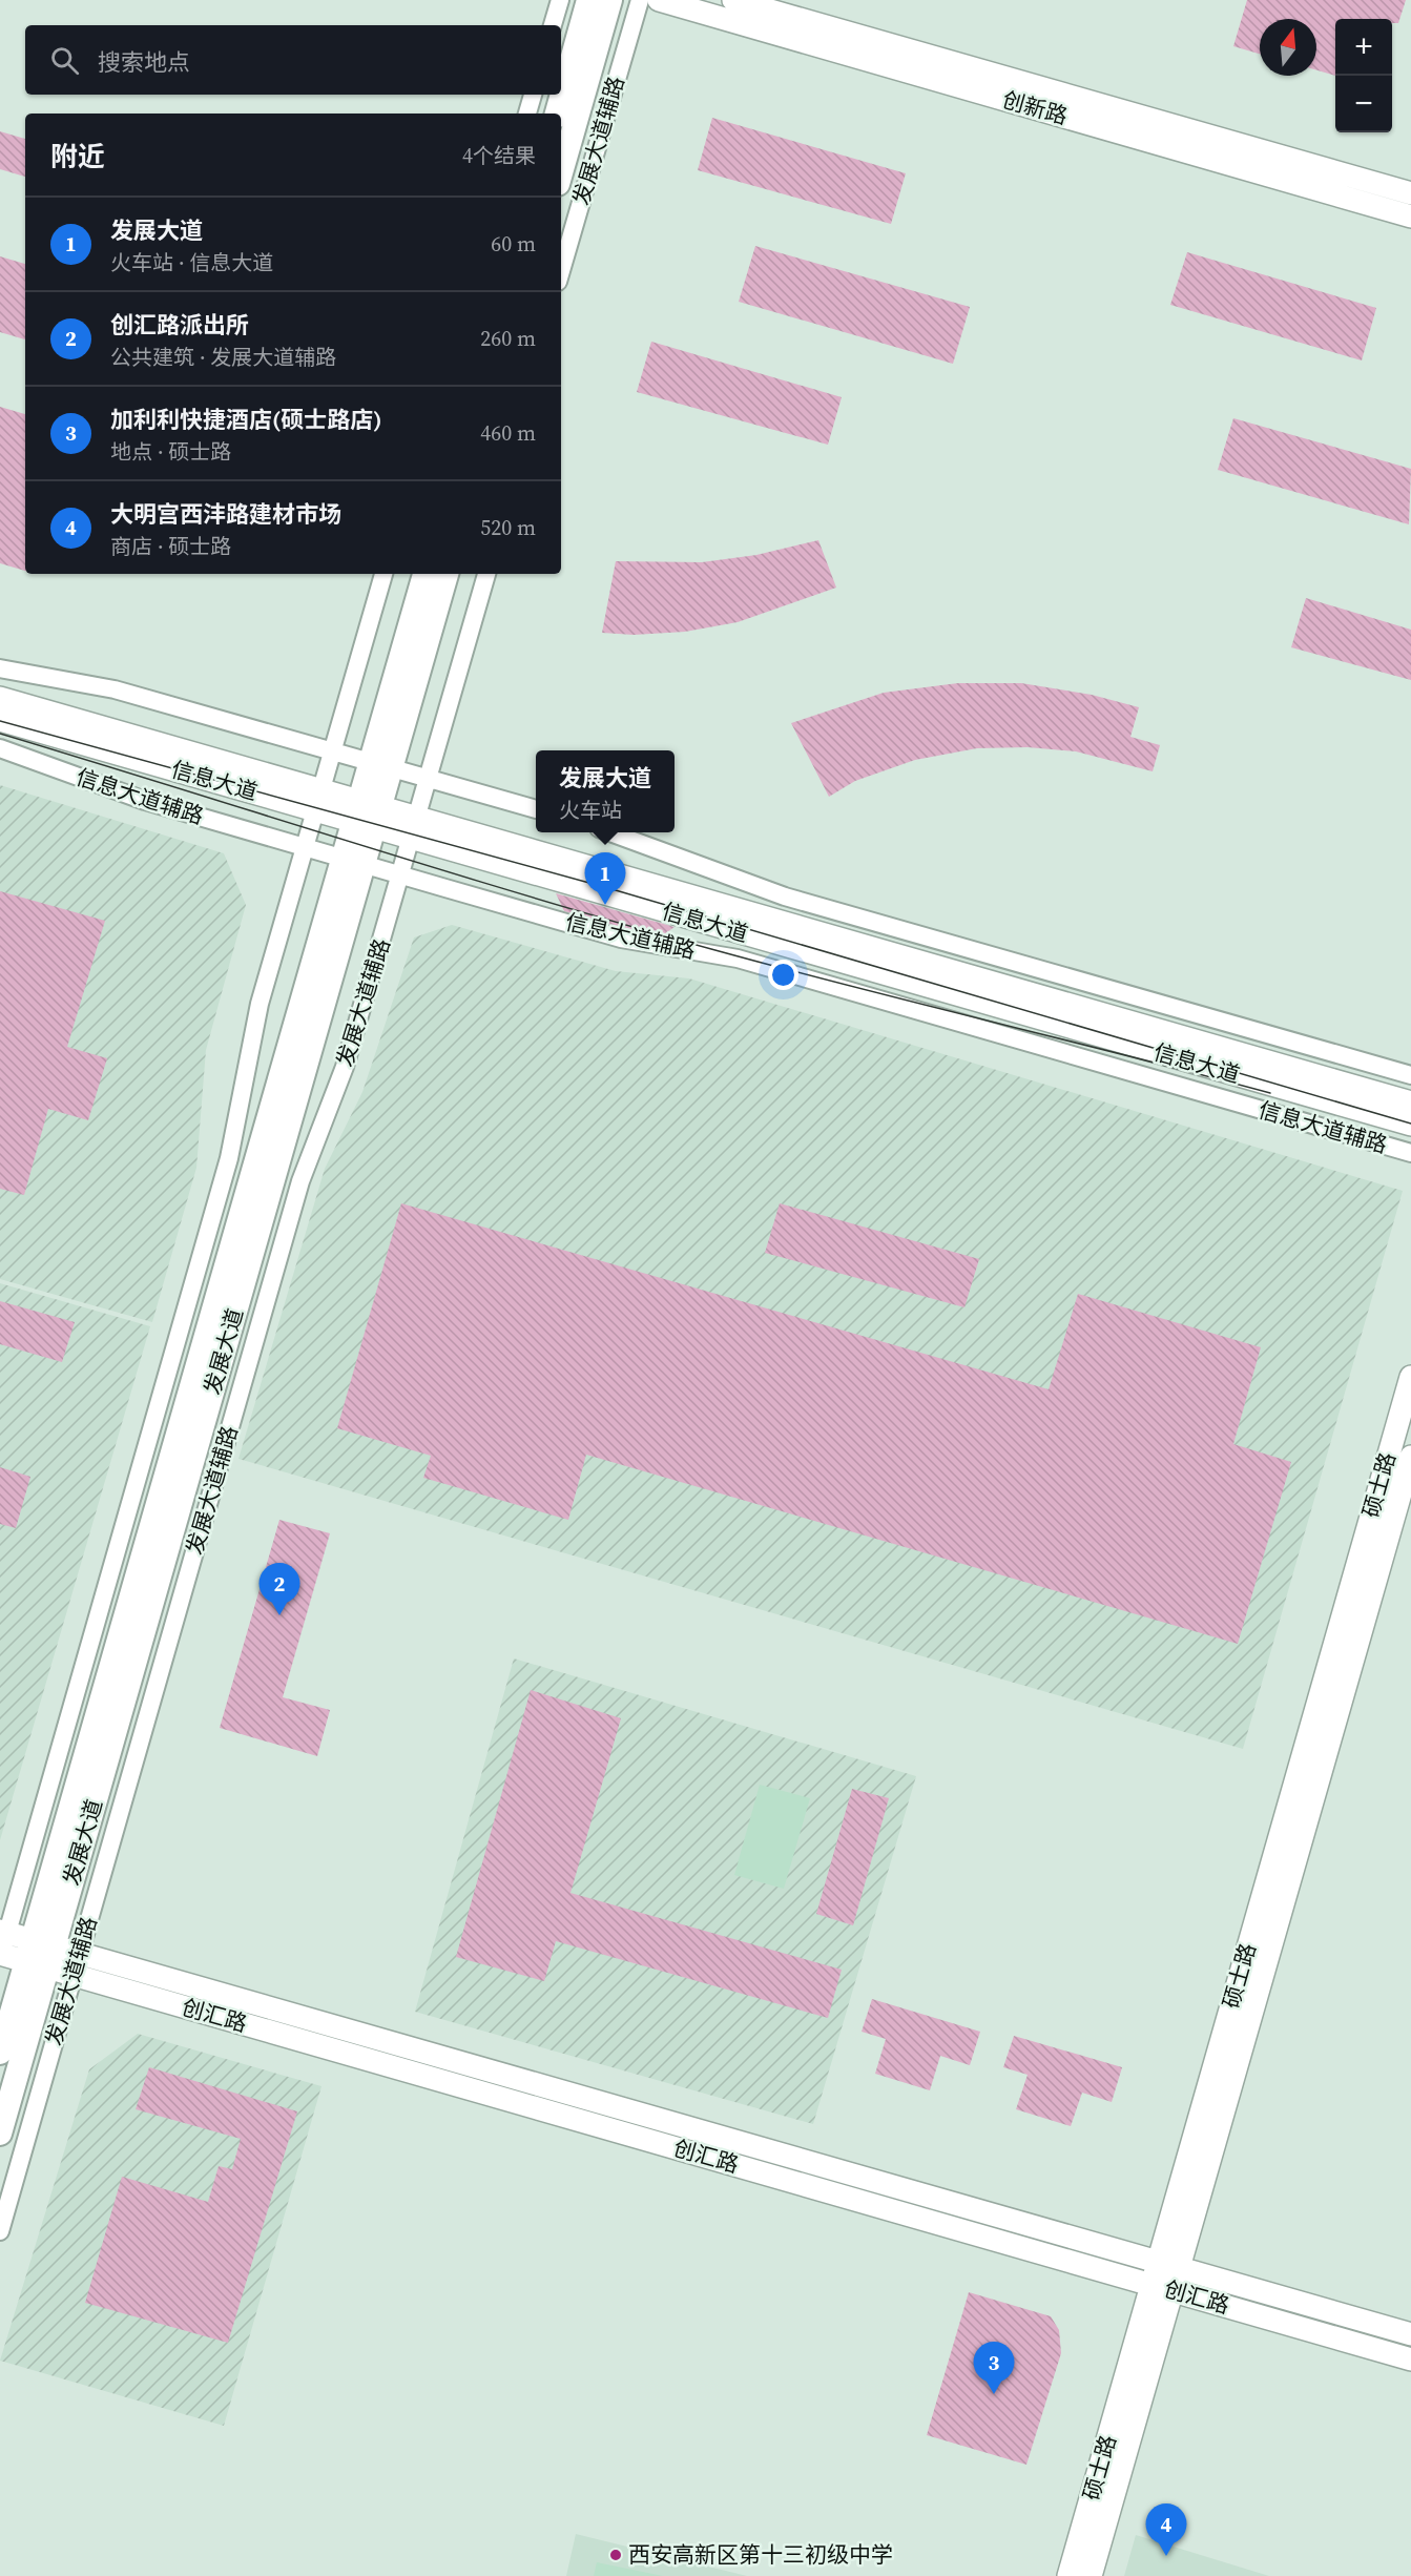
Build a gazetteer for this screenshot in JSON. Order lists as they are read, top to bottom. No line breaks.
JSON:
{"streets":{"main road":["发展大道"],"street":["创新路","发展大道辅路","信息大道","信息大道辅路","硕士路","创汇路"]},"crossings":[["发展大道辅路","信息大道"],["发展大道辅路","信息大道辅路"],["发展大道辅路","创汇路"],["信息大道","发展大道"],["信息大道辅路","发展大道"],["发展大道","创汇路"],["硕士路","创汇路"]],"places":["西安高新区第十三初级中学"],"north":"top","page":{"map_buttons":["+","−"],"search":"搜索地点","heading":["附近","4个结果"],"list":[{"mark":"1","name":"发展大道","note":"火车站 · 信息大道","value":"60 m"},{"mark":"2","name":"创汇路派出所","note":"公共建筑 · 发展大道辅路","value":"260 m"},{"mark":"3","name":"加利利快捷酒店(硕士路店)","note":"地点 · 硕士路","value":"460 m"},{"mark":"4","name":"大明宫西沣路建材市场","note":"商店 · 硕士路","value":"520 m"}],"popup":["发展大道","火车站"],"pins":["1","2","3","4"]}}
